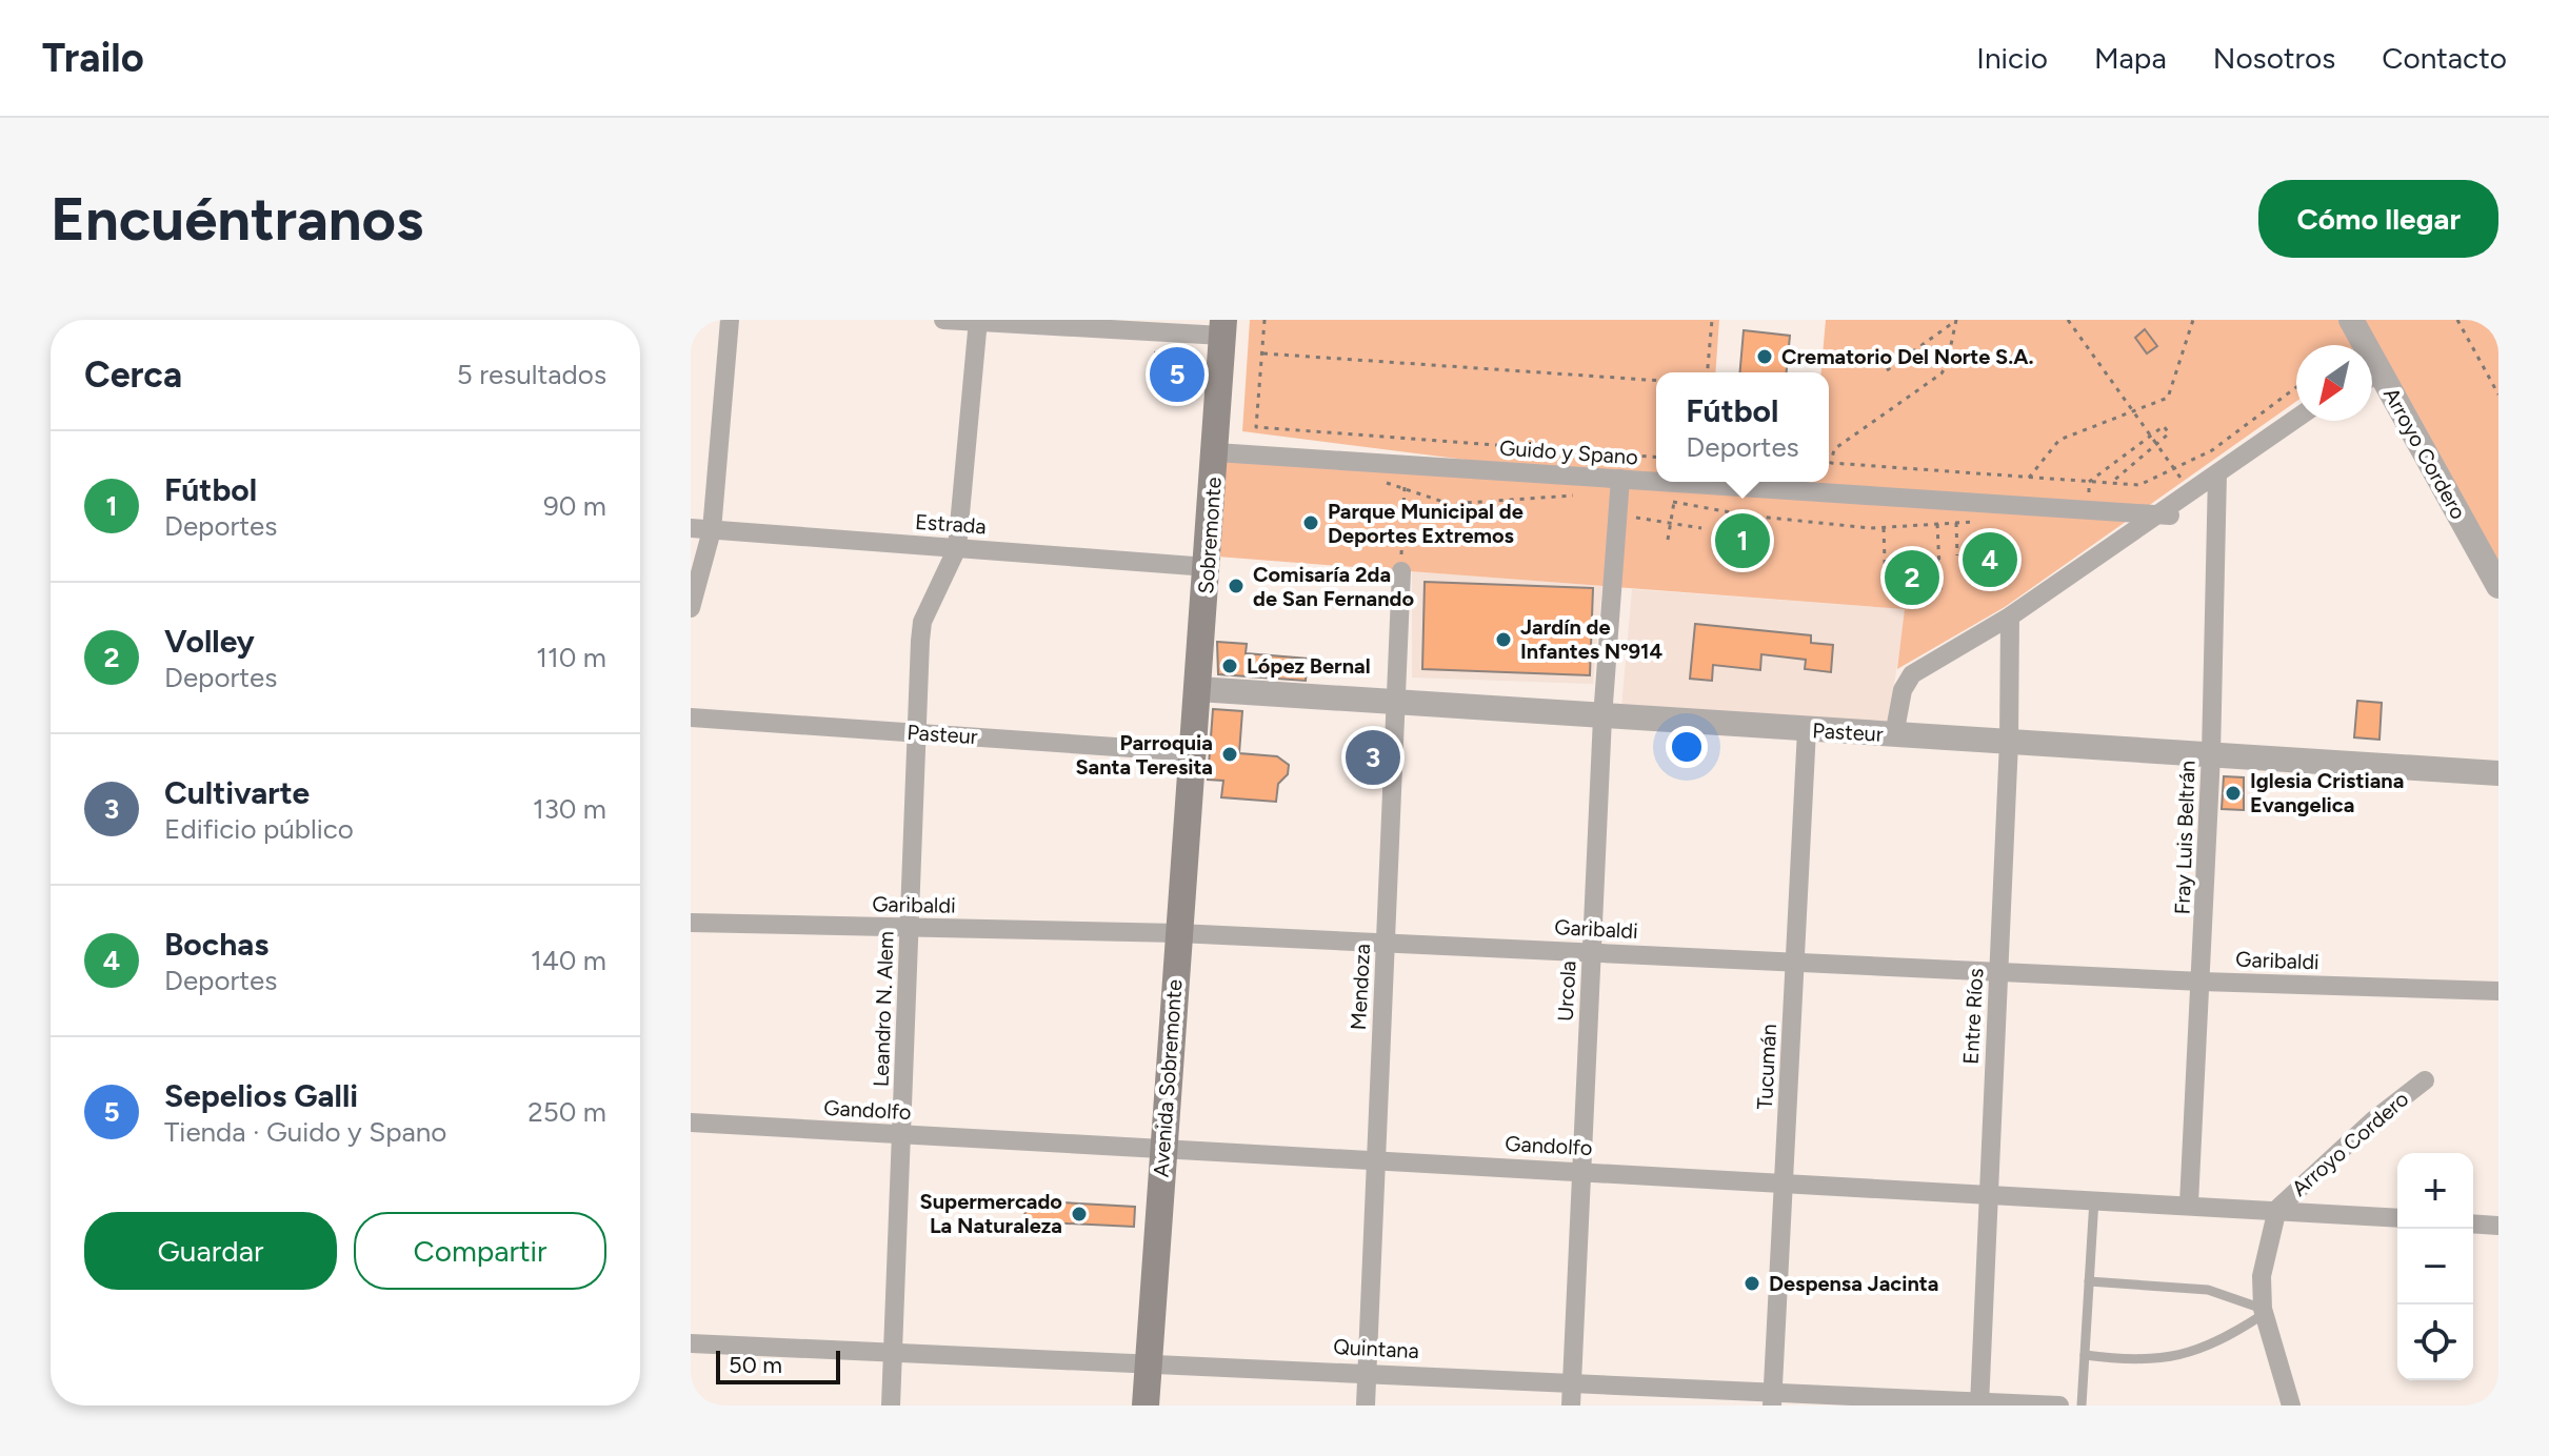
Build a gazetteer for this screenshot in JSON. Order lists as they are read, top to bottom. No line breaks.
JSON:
{"streets":{"main road":["Sobremonte","Avenida Sobremonte"],"street":["Guido y Spano","Arroyo Cordero","Estrada","Pasteur","Fray Luis Beltrán","Garibaldi","Mendoza","Urcola","Leandro N. Alem","Entre Ríos","Tucumán","Gandolfo","Quintana"]},"crossings":[["Guido y Spano","Sobremonte"],["Guido y Spano","Urcola"],["Arroyo Cordero","Gandolfo"],["Estrada","Sobremonte"],["Estrada","Leandro N. Alem"],["Sobremonte","Pasteur"],["Sobremonte","Avenida Sobremonte"],["Pasteur","Fray Luis Beltrán"],["Pasteur","Mendoza"],["Pasteur","Urcola"],["Pasteur","Leandro N. Alem"],["Pasteur","Entre Ríos"],["Pasteur","Tucumán"],["Pasteur","Avenida Sobremonte"],["Fray Luis Beltrán","Garibaldi"],["Fray Luis Beltrán","Gandolfo"],["Garibaldi","Mendoza"],["Garibaldi","Urcola"],["Garibaldi","Leandro N. Alem"],["Garibaldi","Entre Ríos"],["Garibaldi","Tucumán"],["Garibaldi","Avenida Sobremonte"],["Mendoza","Gandolfo"],["Mendoza","Quintana"],["Urcola","Gandolfo"],["Urcola","Quintana"],["Leandro N. Alem","Gandolfo"],["Leandro N. Alem","Quintana"],["Entre Ríos","Gandolfo"],["Entre Ríos","Quintana"],["Tucumán","Gandolfo"],["Tucumán","Quintana"],["Avenida Sobremonte","Gandolfo"],["Avenida Sobremonte","Quintana"]],"places":["Crematorio Del Norte S.A.","Parque Municipal de Deportes Extremos","Comisaría 2da de San Fernando","Jardín de Infantes Nº914","López Bernal","Parroquia Santa Teresita","Iglesia Cristiana Evangelica","Supermercado La Naturaleza","Despensa Jacinta"],"scale_bar":"50 m","north":"bottom left","page":{"header":"Trailo","nav":["Inicio","Mapa","Nosotros","Contacto"],"buttons":["Cómo llegar",["Guardar","Compartir"]],"title":"Encuéntranos","heading":["Cerca","5 resultados"],"pins":["5","1","4","2","3"],"popup":["Fútbol","Deportes"],"list":[{"mark":"1","name":"Fútbol","note":"Deportes","value":"90 m"},{"mark":"2","name":"Volley","note":"Deportes","value":"110 m"},{"mark":"3","name":"Cultivarte","note":"Edificio público","value":"130 m"},{"mark":"4","name":"Bochas","note":"Deportes","value":"140 m"},{"mark":"5","name":"Sepelios Galli","note":"Tienda · Guido y Spano","value":"250 m"}],"map_buttons":["+","−"],"scale":"50 m"}}
